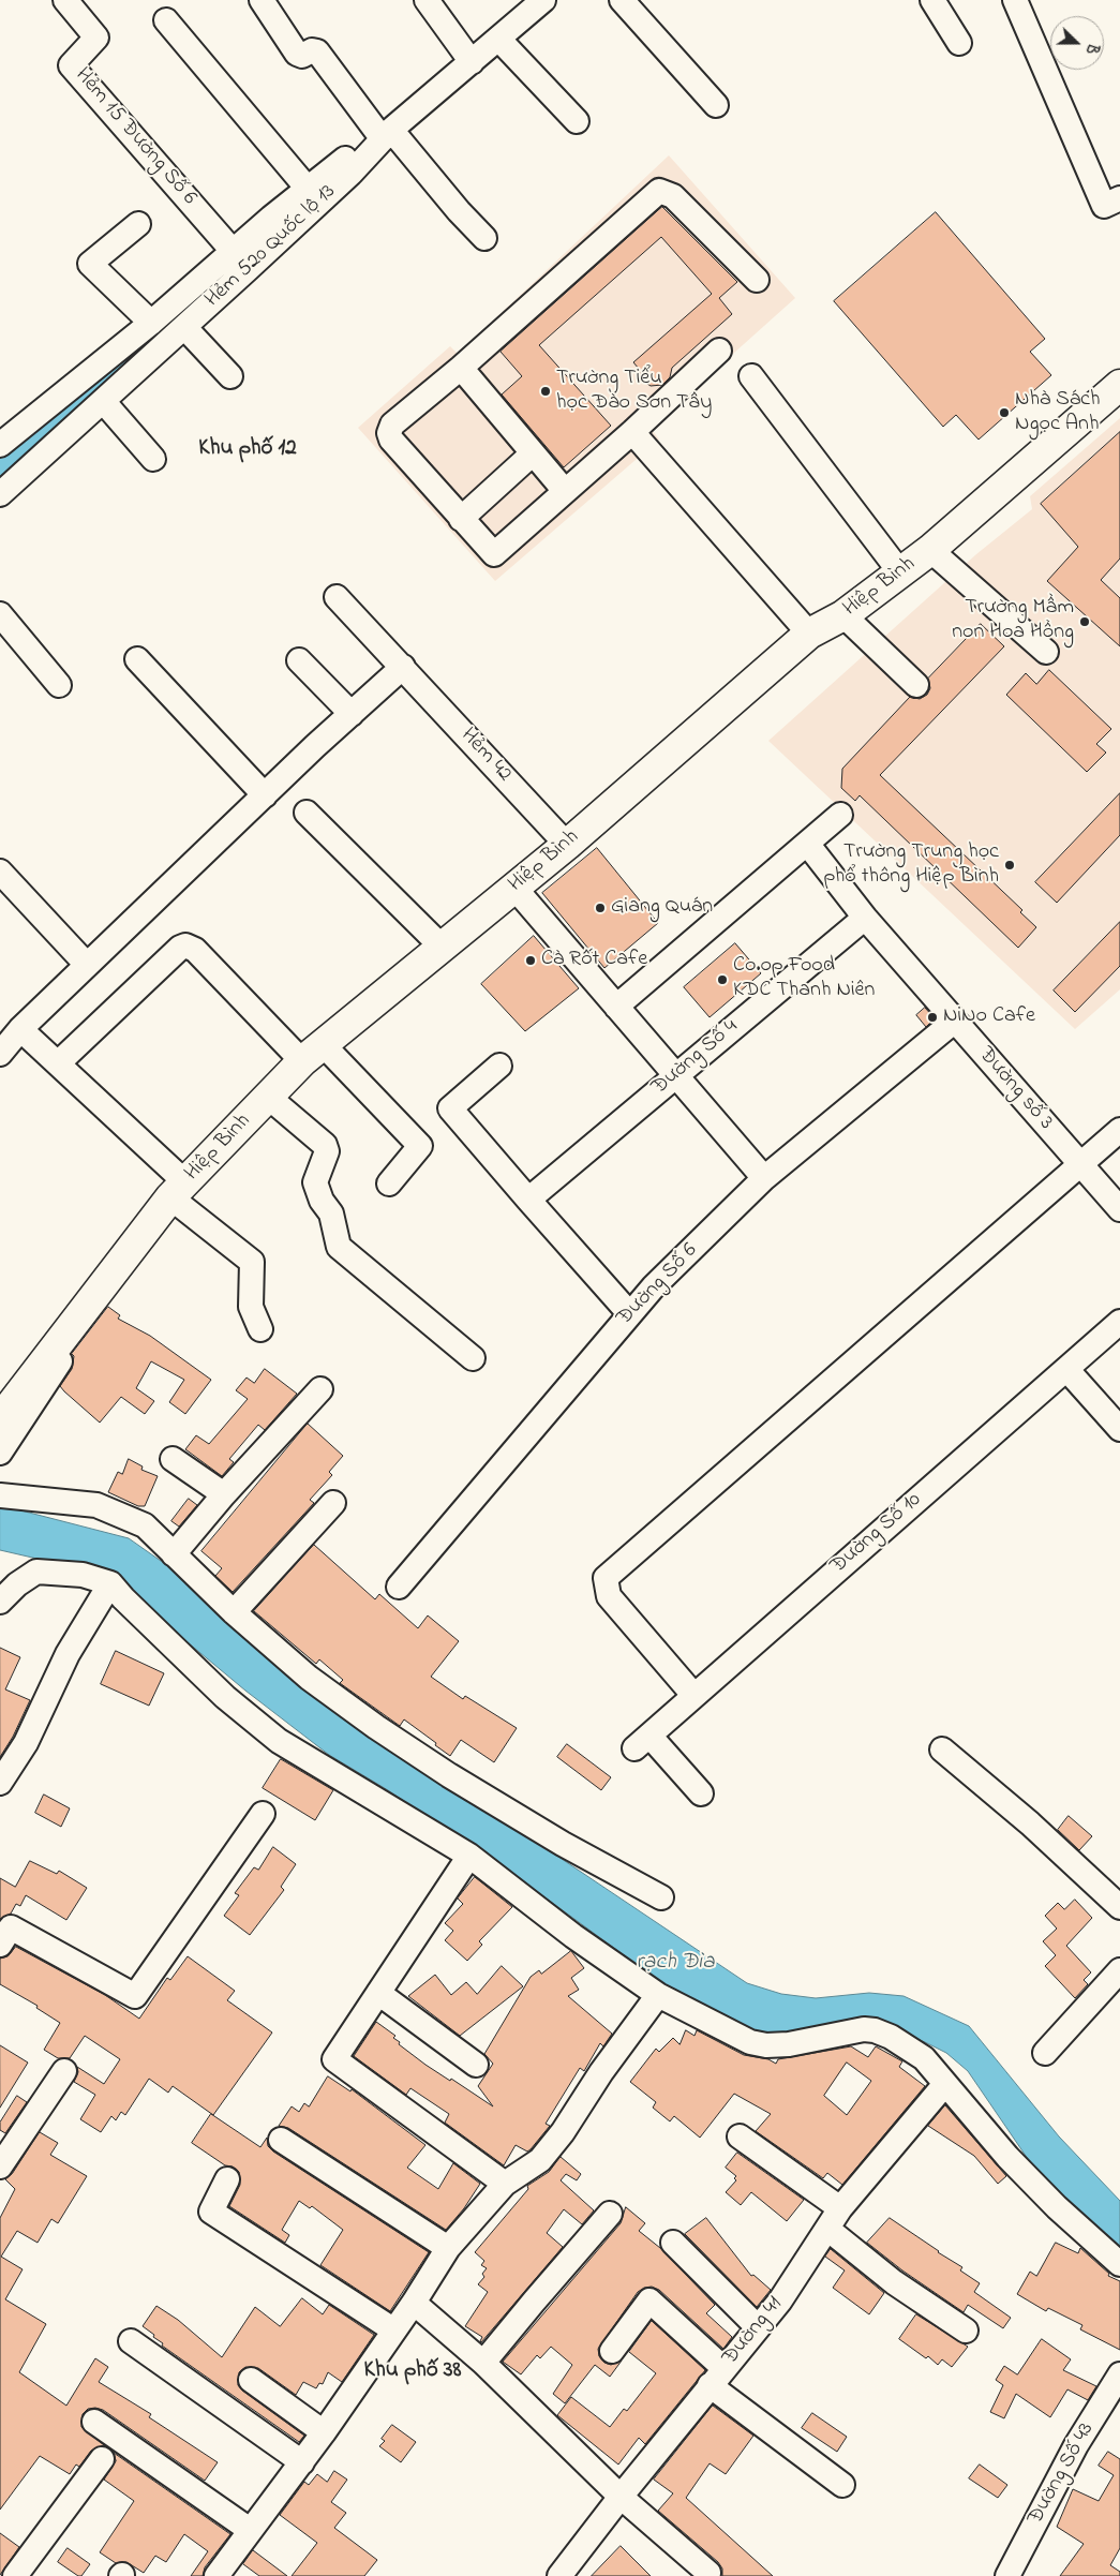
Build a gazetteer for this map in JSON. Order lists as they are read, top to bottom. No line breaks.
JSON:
{"streets":{"main road":["Hiệp Bình"],"street":["Hẻm 15 Đường Số 6","Hẻm 520 Quốc lộ 13","Hẻm 42","Đường Số 4","Đường số 3","Đường Số 6","Đường Số 10","Đường 41","Đường Số 43"]},"crossings":[["Hiệp Bình","Hẻm 42"],["Đường Số 4","Đường số 3"],["Đường số 3","Đường Số 6"]],"districts":["Khu phố 12","Khu phố 38"],"water":["rạch Đìa"],"places":["Trường Tiểu học Đào Sơn Tây","Nhà Sách Ngọc Anh","Trường Mầm non Hoa Hồng","Trường Trung học phổ thông Hiệp Bình","Giang Quán","Cà Rốt Cafe","Co.op Food KDC Thanh Niên","NiNo Cafe"],"north":"right"}
